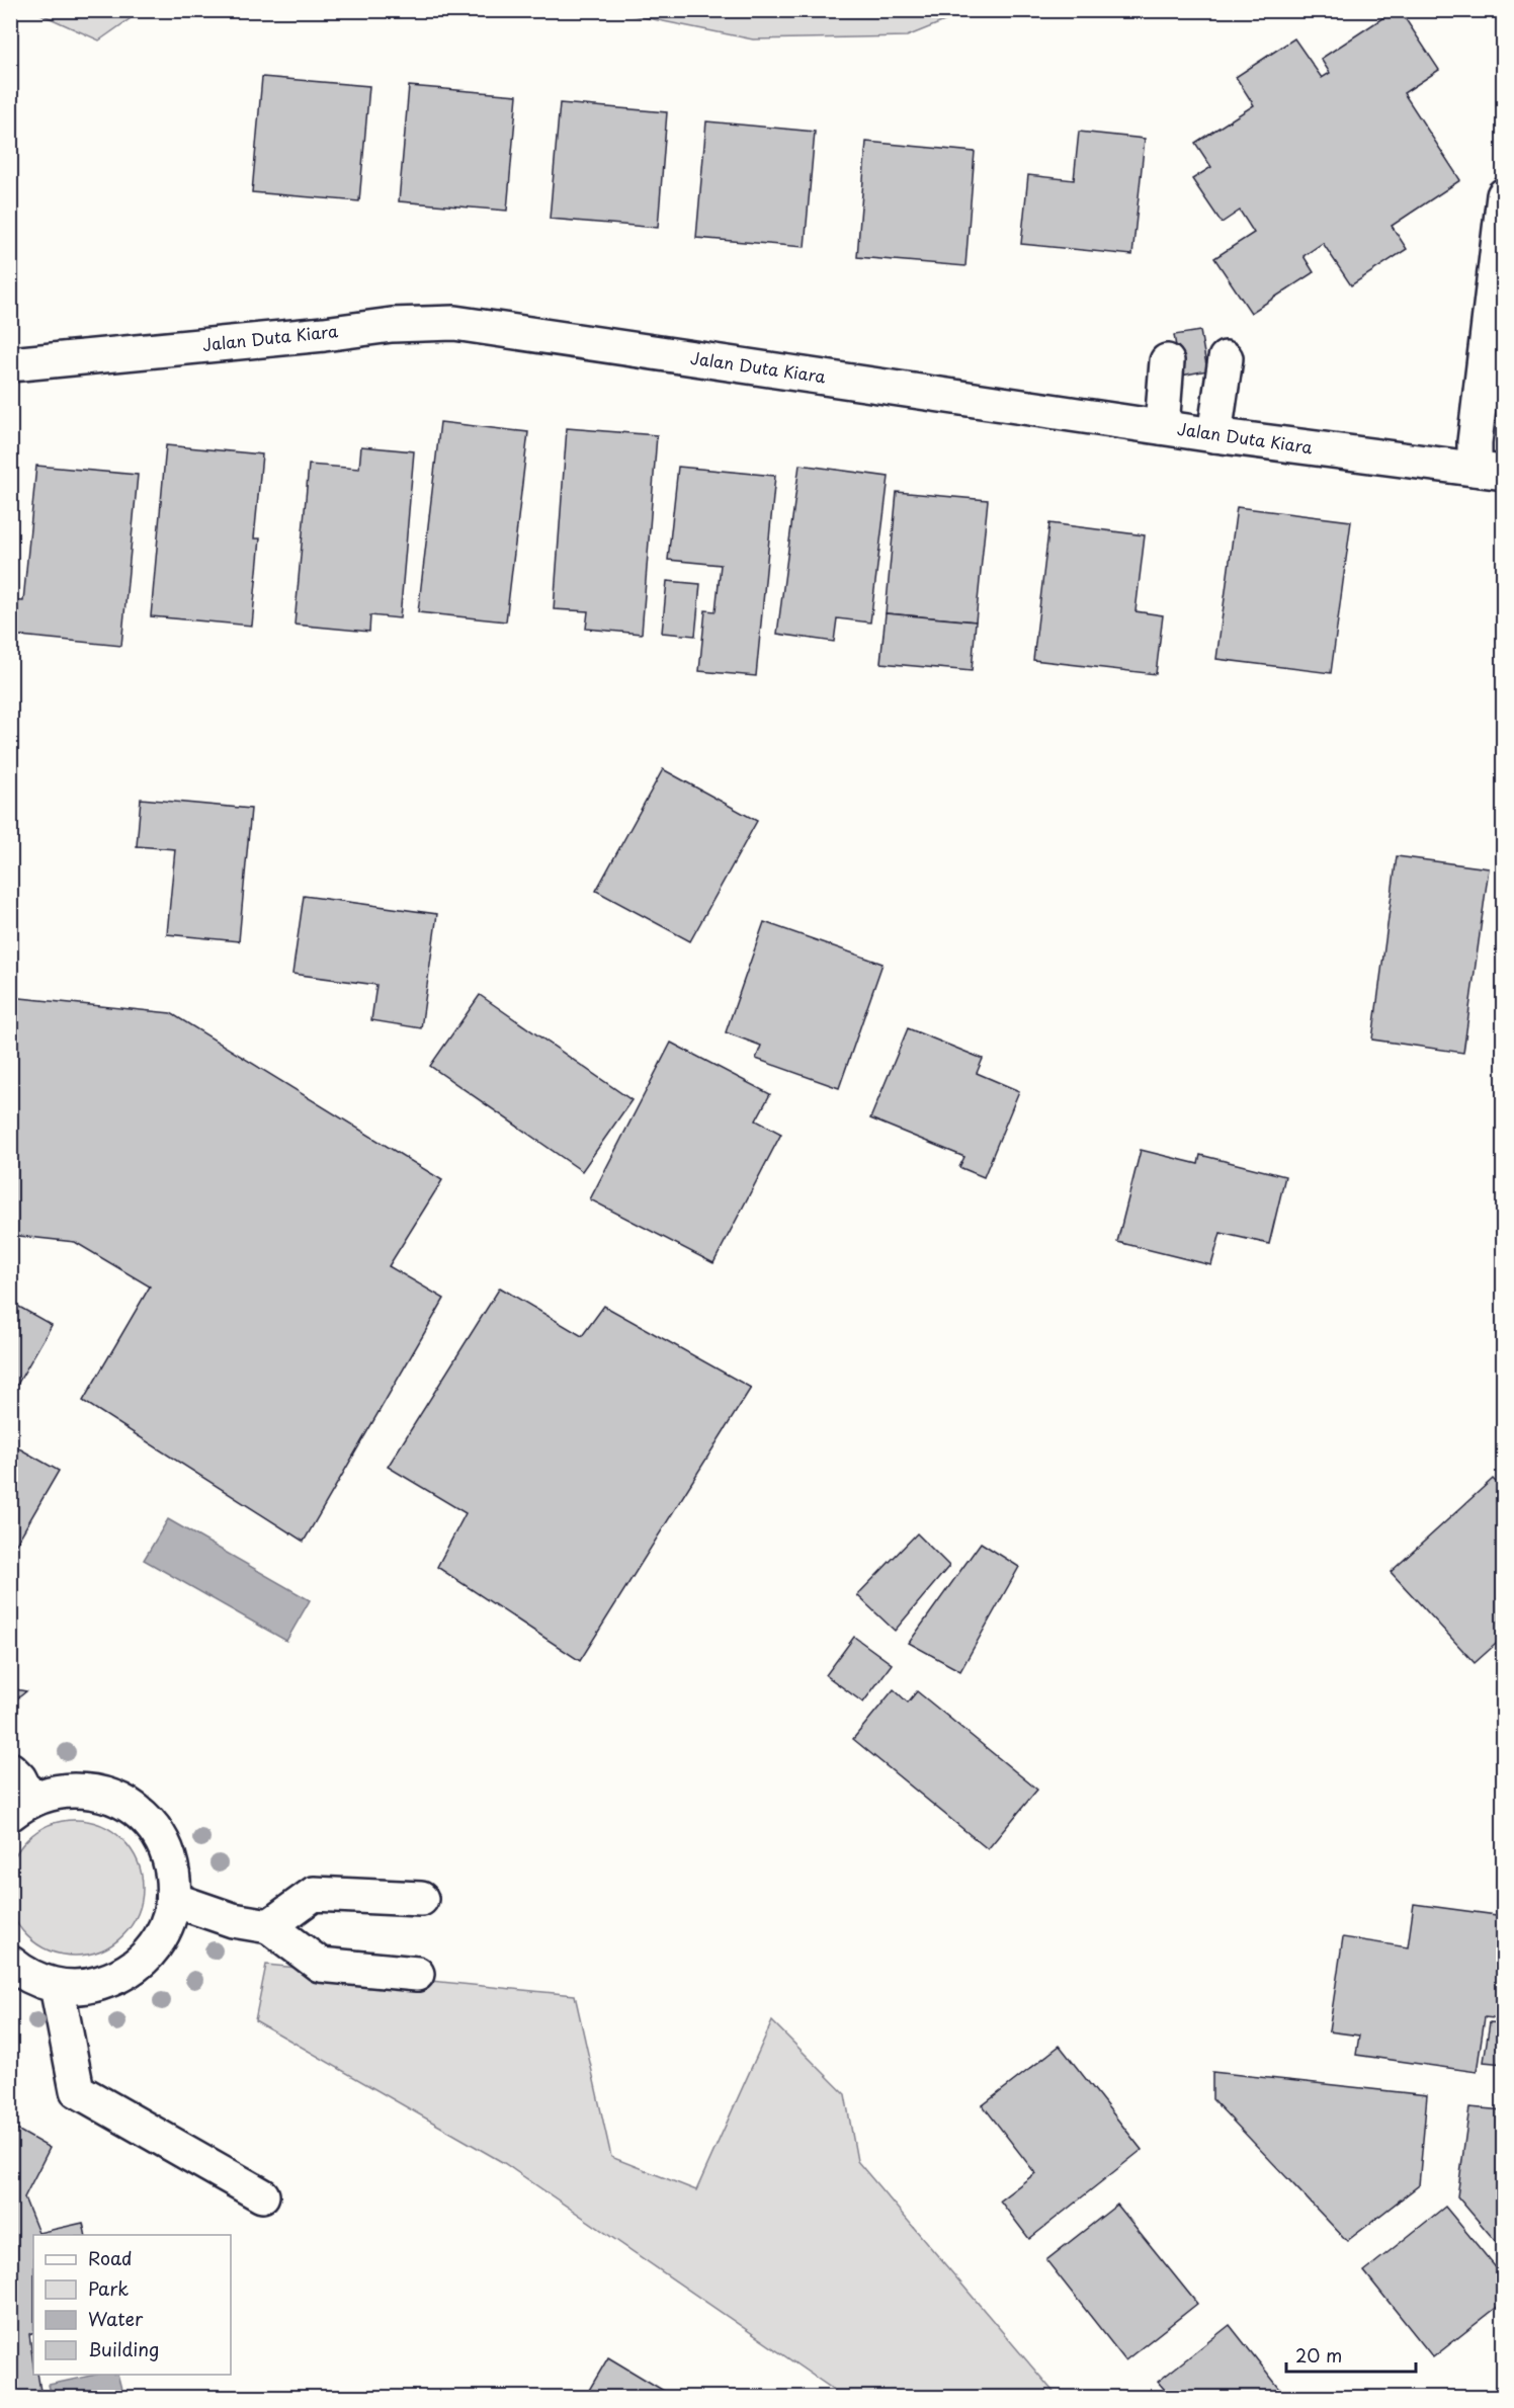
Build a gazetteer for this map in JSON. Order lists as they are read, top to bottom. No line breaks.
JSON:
{"streets":{"main road":["Jalan Duta Kiara"]},"legend":["Road","Park","Water","Building"],"scale_bar":"20 m"}
